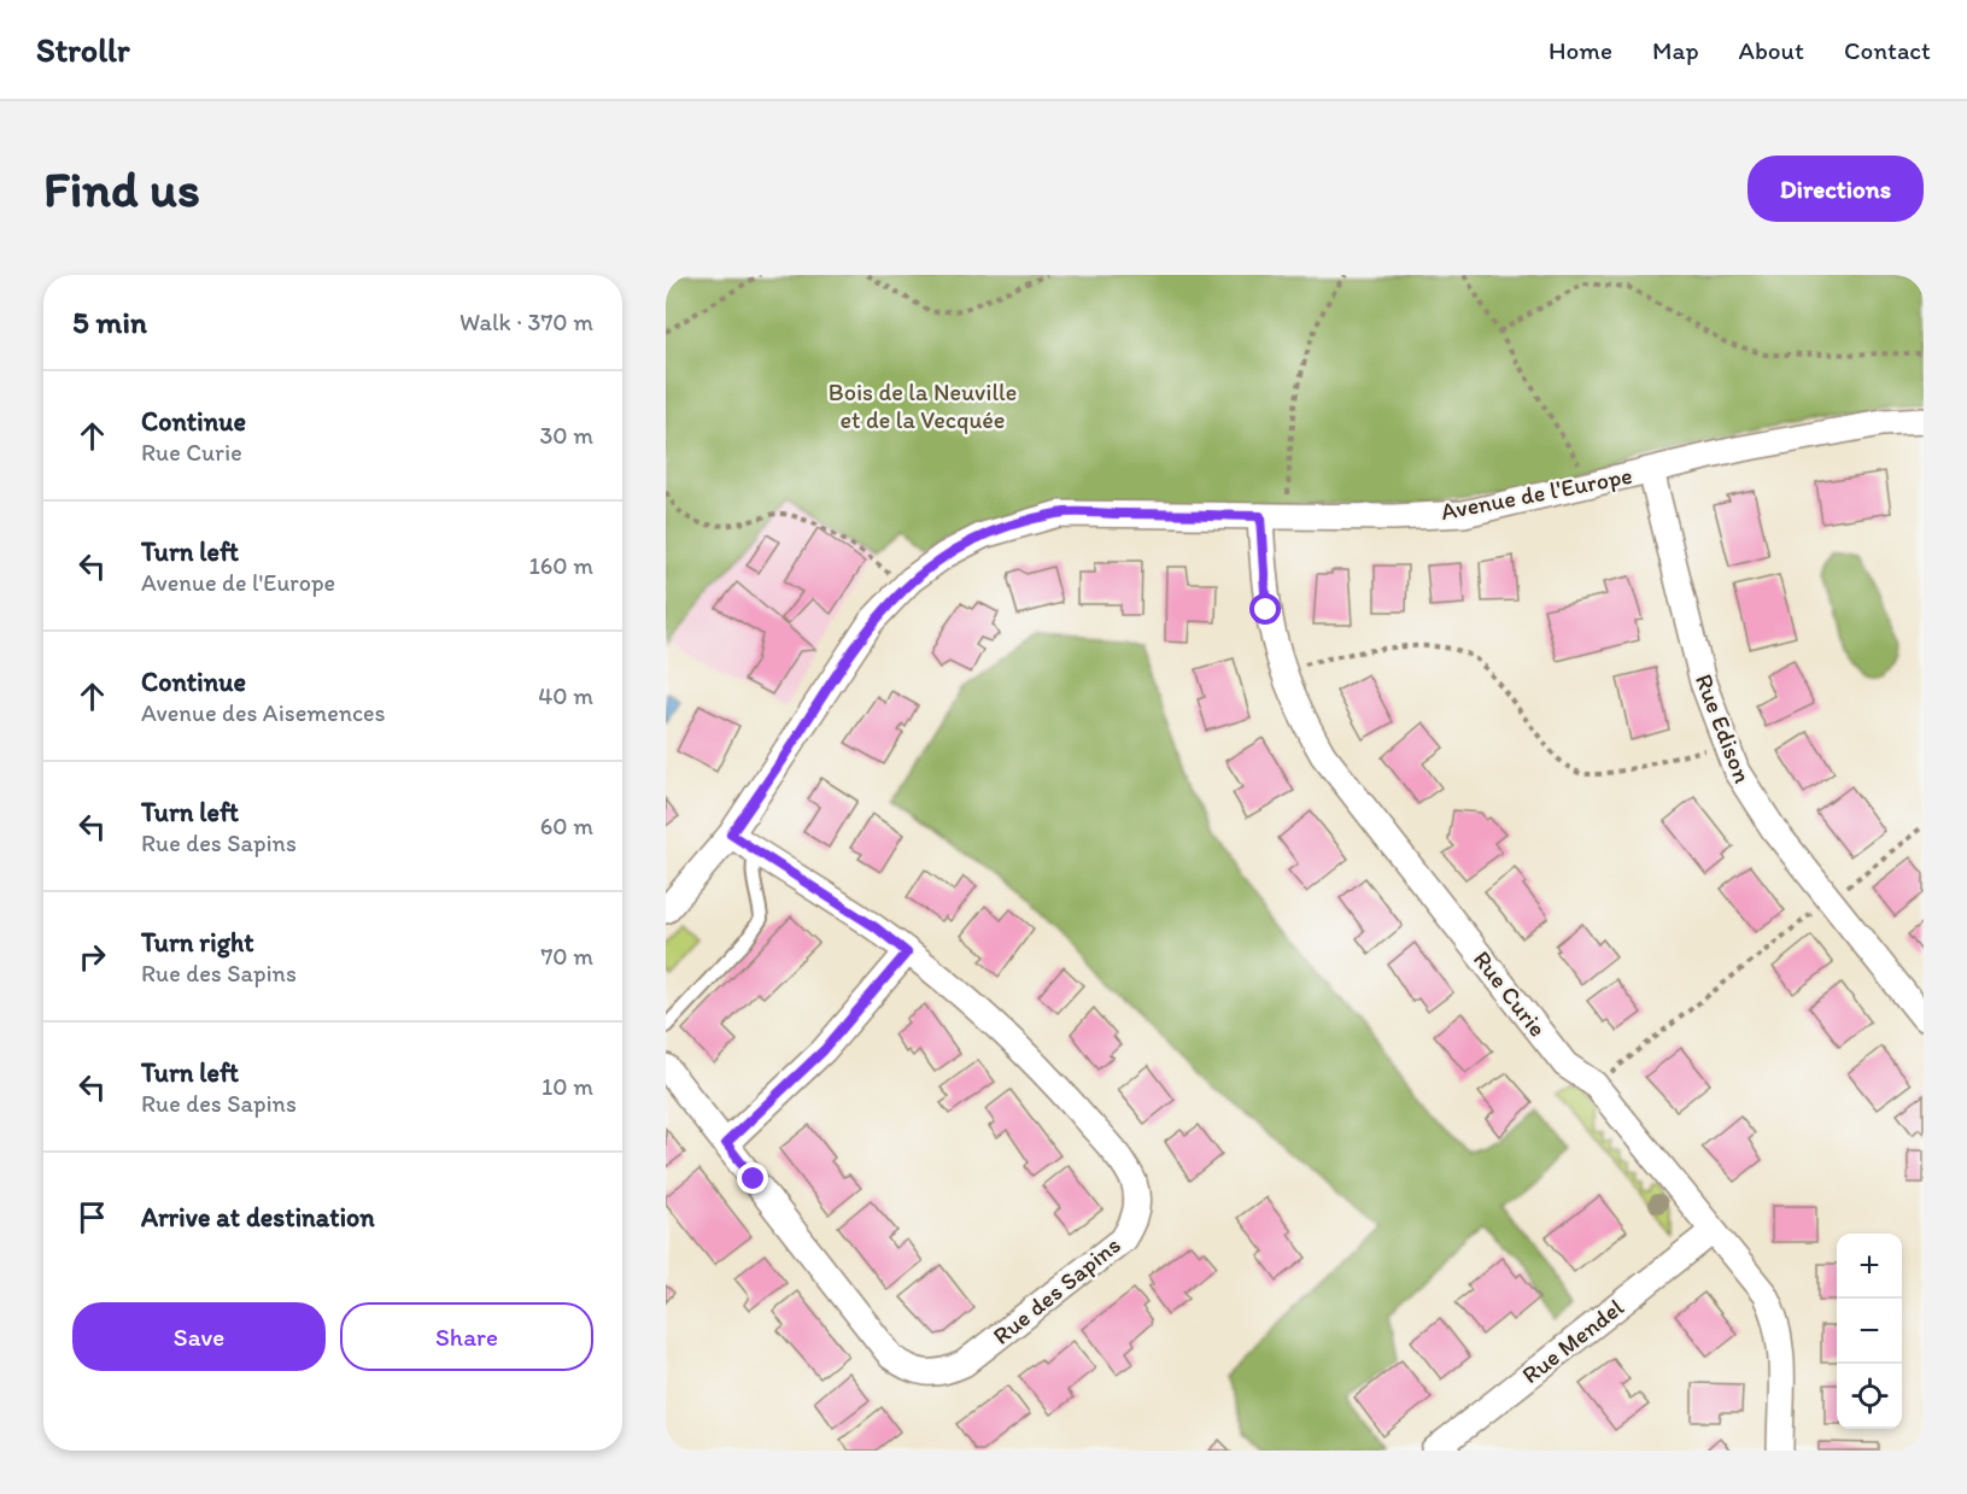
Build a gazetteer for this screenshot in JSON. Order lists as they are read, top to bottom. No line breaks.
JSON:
{"streets":{"street":["Avenue de l'Europe","Rue Edison","Rue Curie","Rue des Sapins","Rue Mendel"]},"crossings":[["Avenue de l'Europe","Rue Edison"],["Avenue de l'Europe","Rue Curie"],["Avenue de l'Europe","Rue des Sapins"],["Rue Curie","Rue Mendel"]],"parks":["Bois de la Neuville et de la Vecquée"],"page":{"header":"Strollr","nav":["Home","Map","About","Contact"],"buttons":["Directions",["Save","Share"]],"title":"Find us","heading":["5 min","Walk · 370 m"],"list":[["Continue","Rue Curie","30 m"],["Turn left","Avenue de l'Europe","160 m"],["Continue","Avenue des Aisemences","40 m"],["Turn left","Rue des Sapins","60 m"],["Turn right","Rue des Sapins","70 m"],["Turn left","Rue des Sapins","10 m"],"Arrive at destination"],"map_buttons":["+","−"]}}
